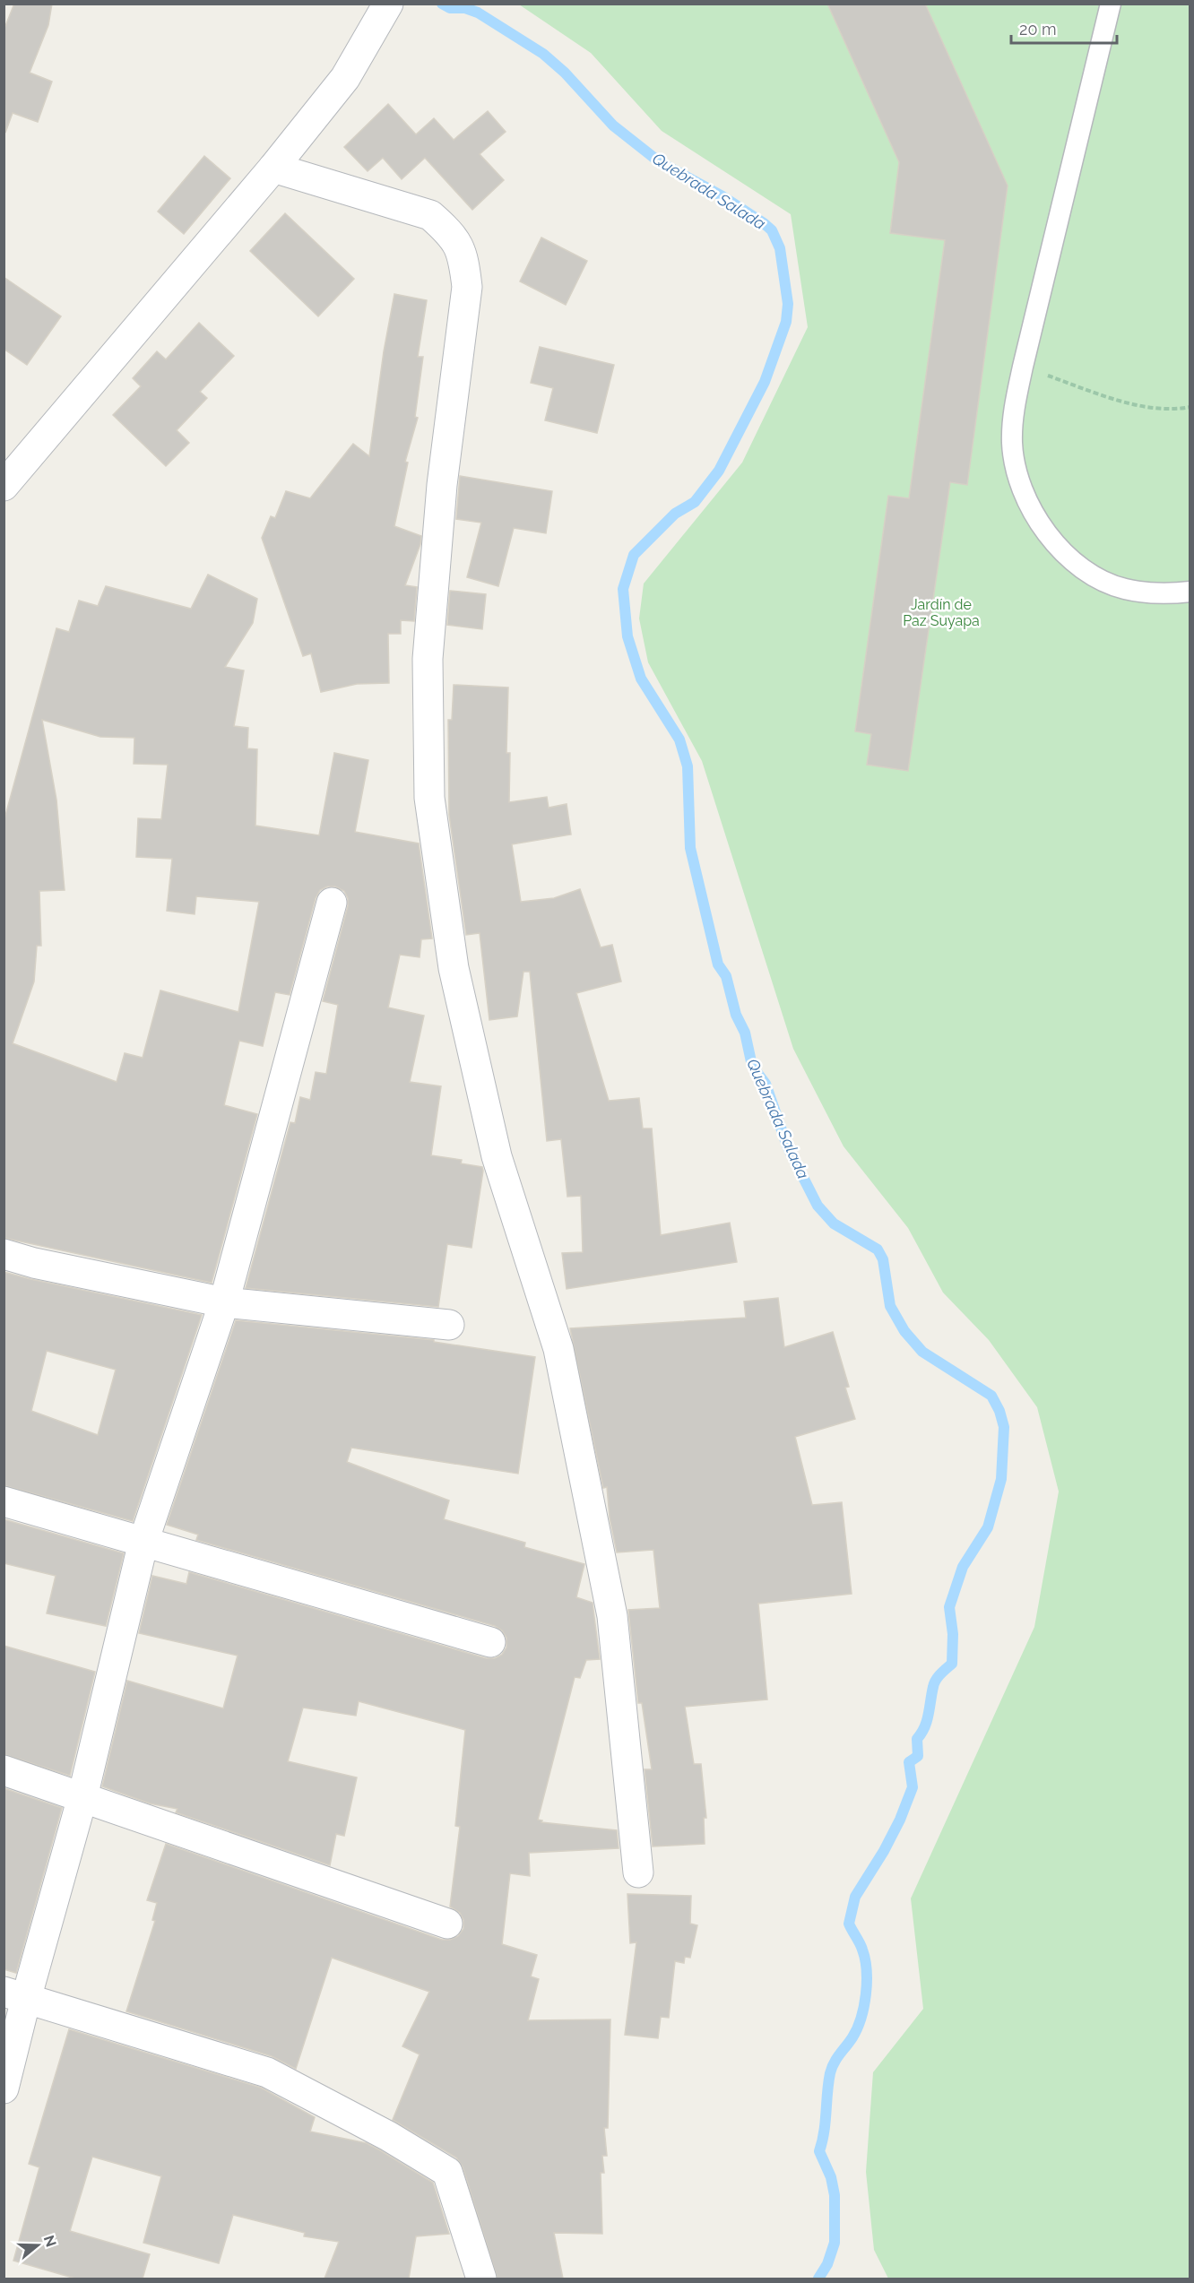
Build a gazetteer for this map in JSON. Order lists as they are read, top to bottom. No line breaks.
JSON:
{"water":["Quebrada Salada"],"parks":["Jardín de Paz Suyapa"],"scale_bar":"20 m","north":"right"}
